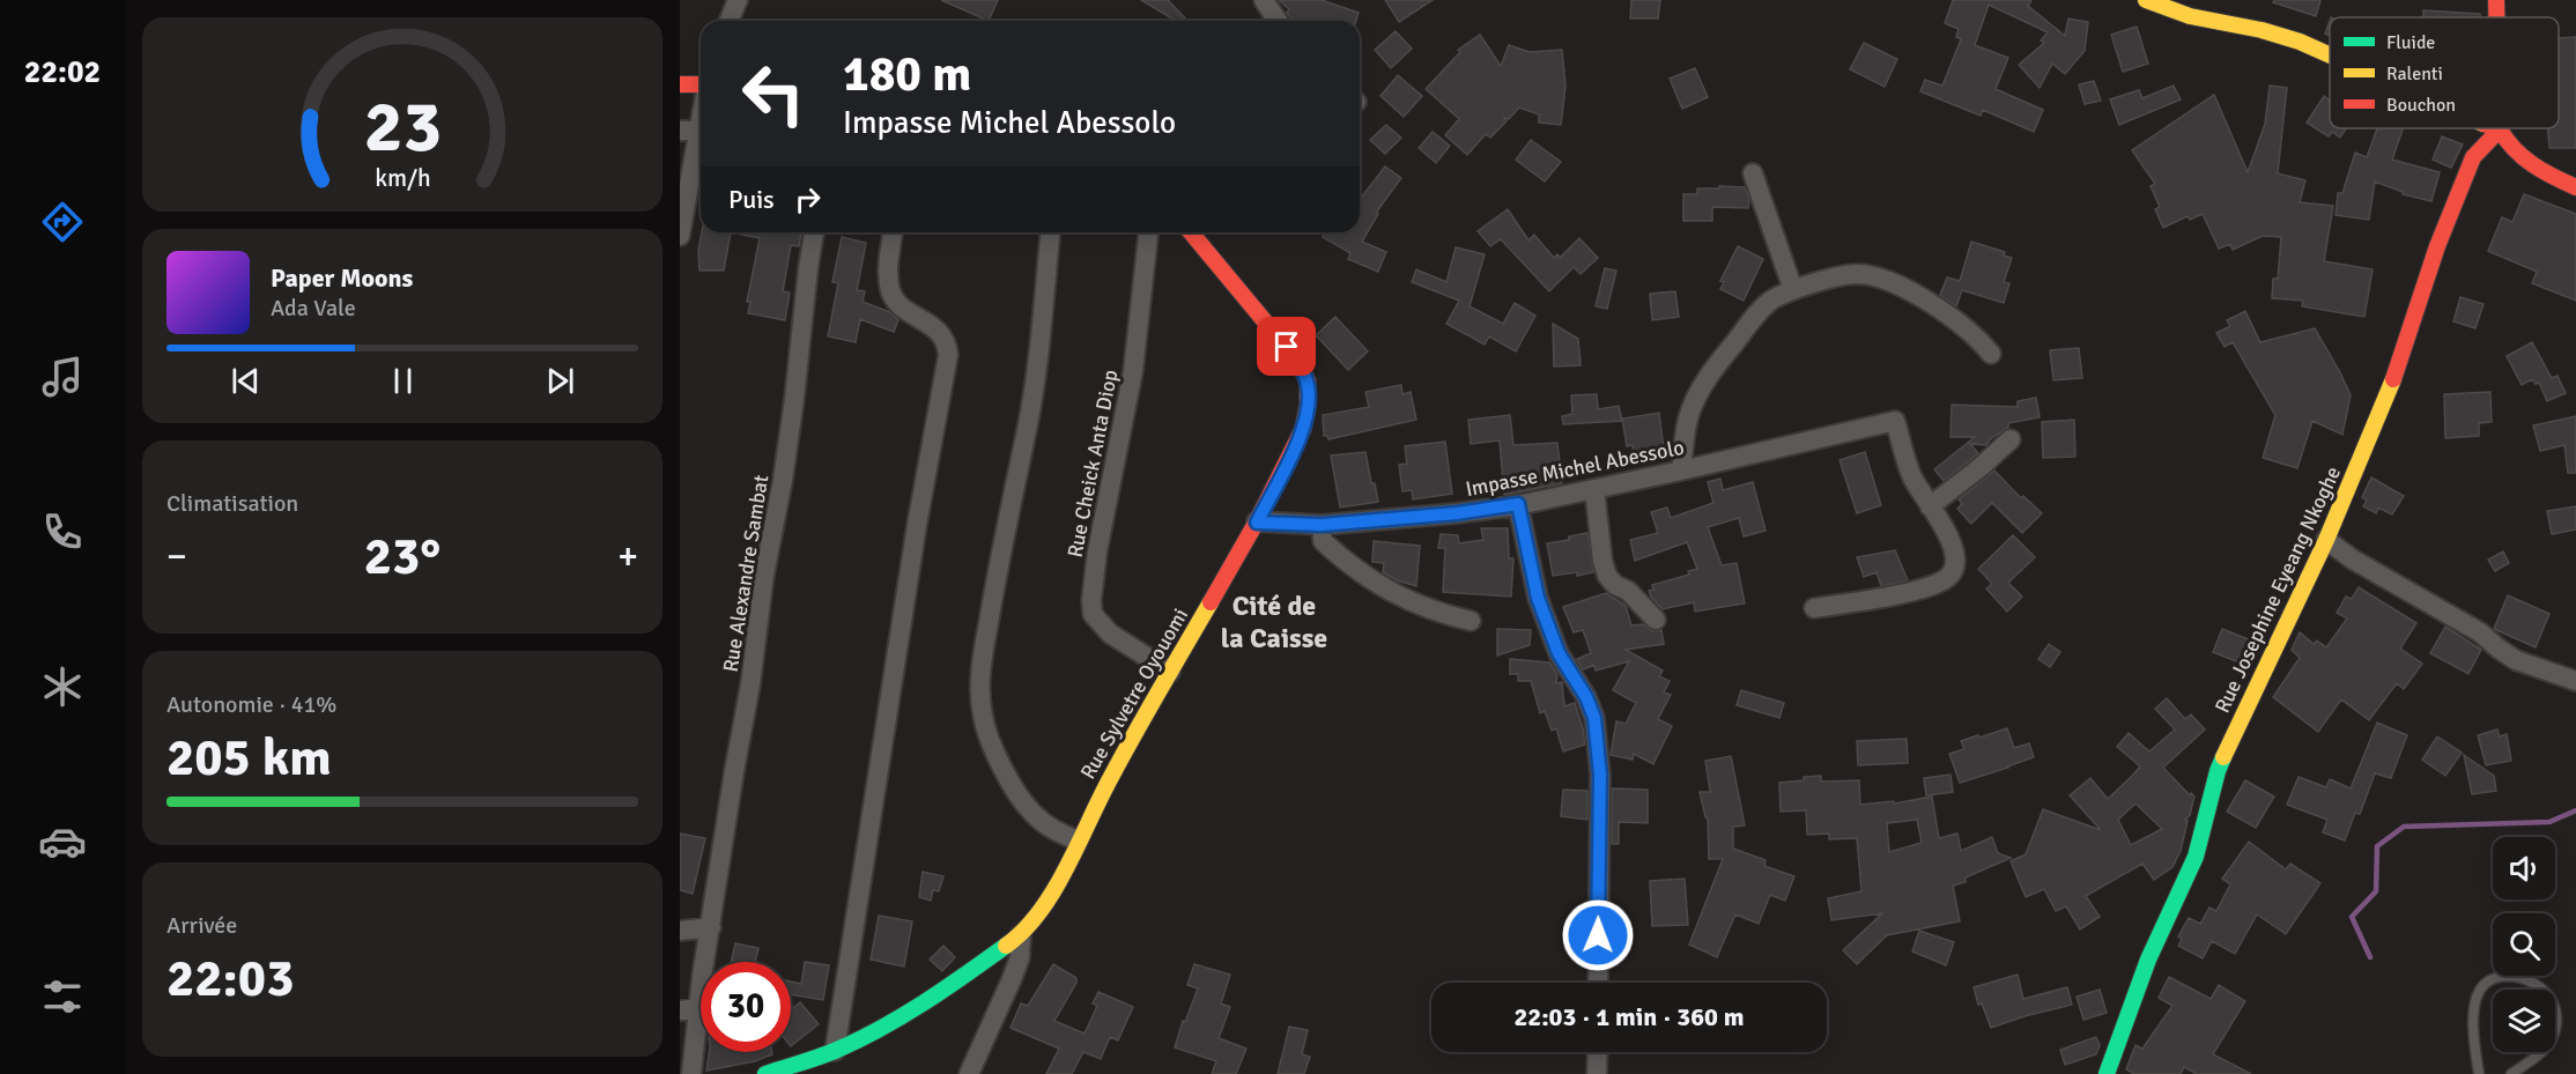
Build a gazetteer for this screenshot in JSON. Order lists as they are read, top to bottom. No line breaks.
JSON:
{"streets":{"street":["Rue Cheick Anta Diop","Impasse Michel Abessolo","Rue Alexandre Sambat","Rue Josephine Eyeang Nkoghe","Rue Sylvetre Oyouomi"]},"crossings":[["Rue Cheick Anta Diop","Rue Sylvetre Oyouomi"],["Impasse Michel Abessolo","Rue Sylvetre Oyouomi"]],"districts":["Cité de la Caisse"],"legend":["Fluide","Ralenti","Bouchon"],"page":{"tabs":"22:02","turn":["180 m","Impasse Michel Abessolo"],"then":"Puis","song":["Paper Moons","Ada Vale"],"tile":["Climatisation",["Autonomie · 41%","205 km"],["Arrivée","22:03"]],"heat":["−","23°","+"],"limit":"30","trip":"22:03 · 1 min · 360 m","gauge":["23","km/h"]}}
